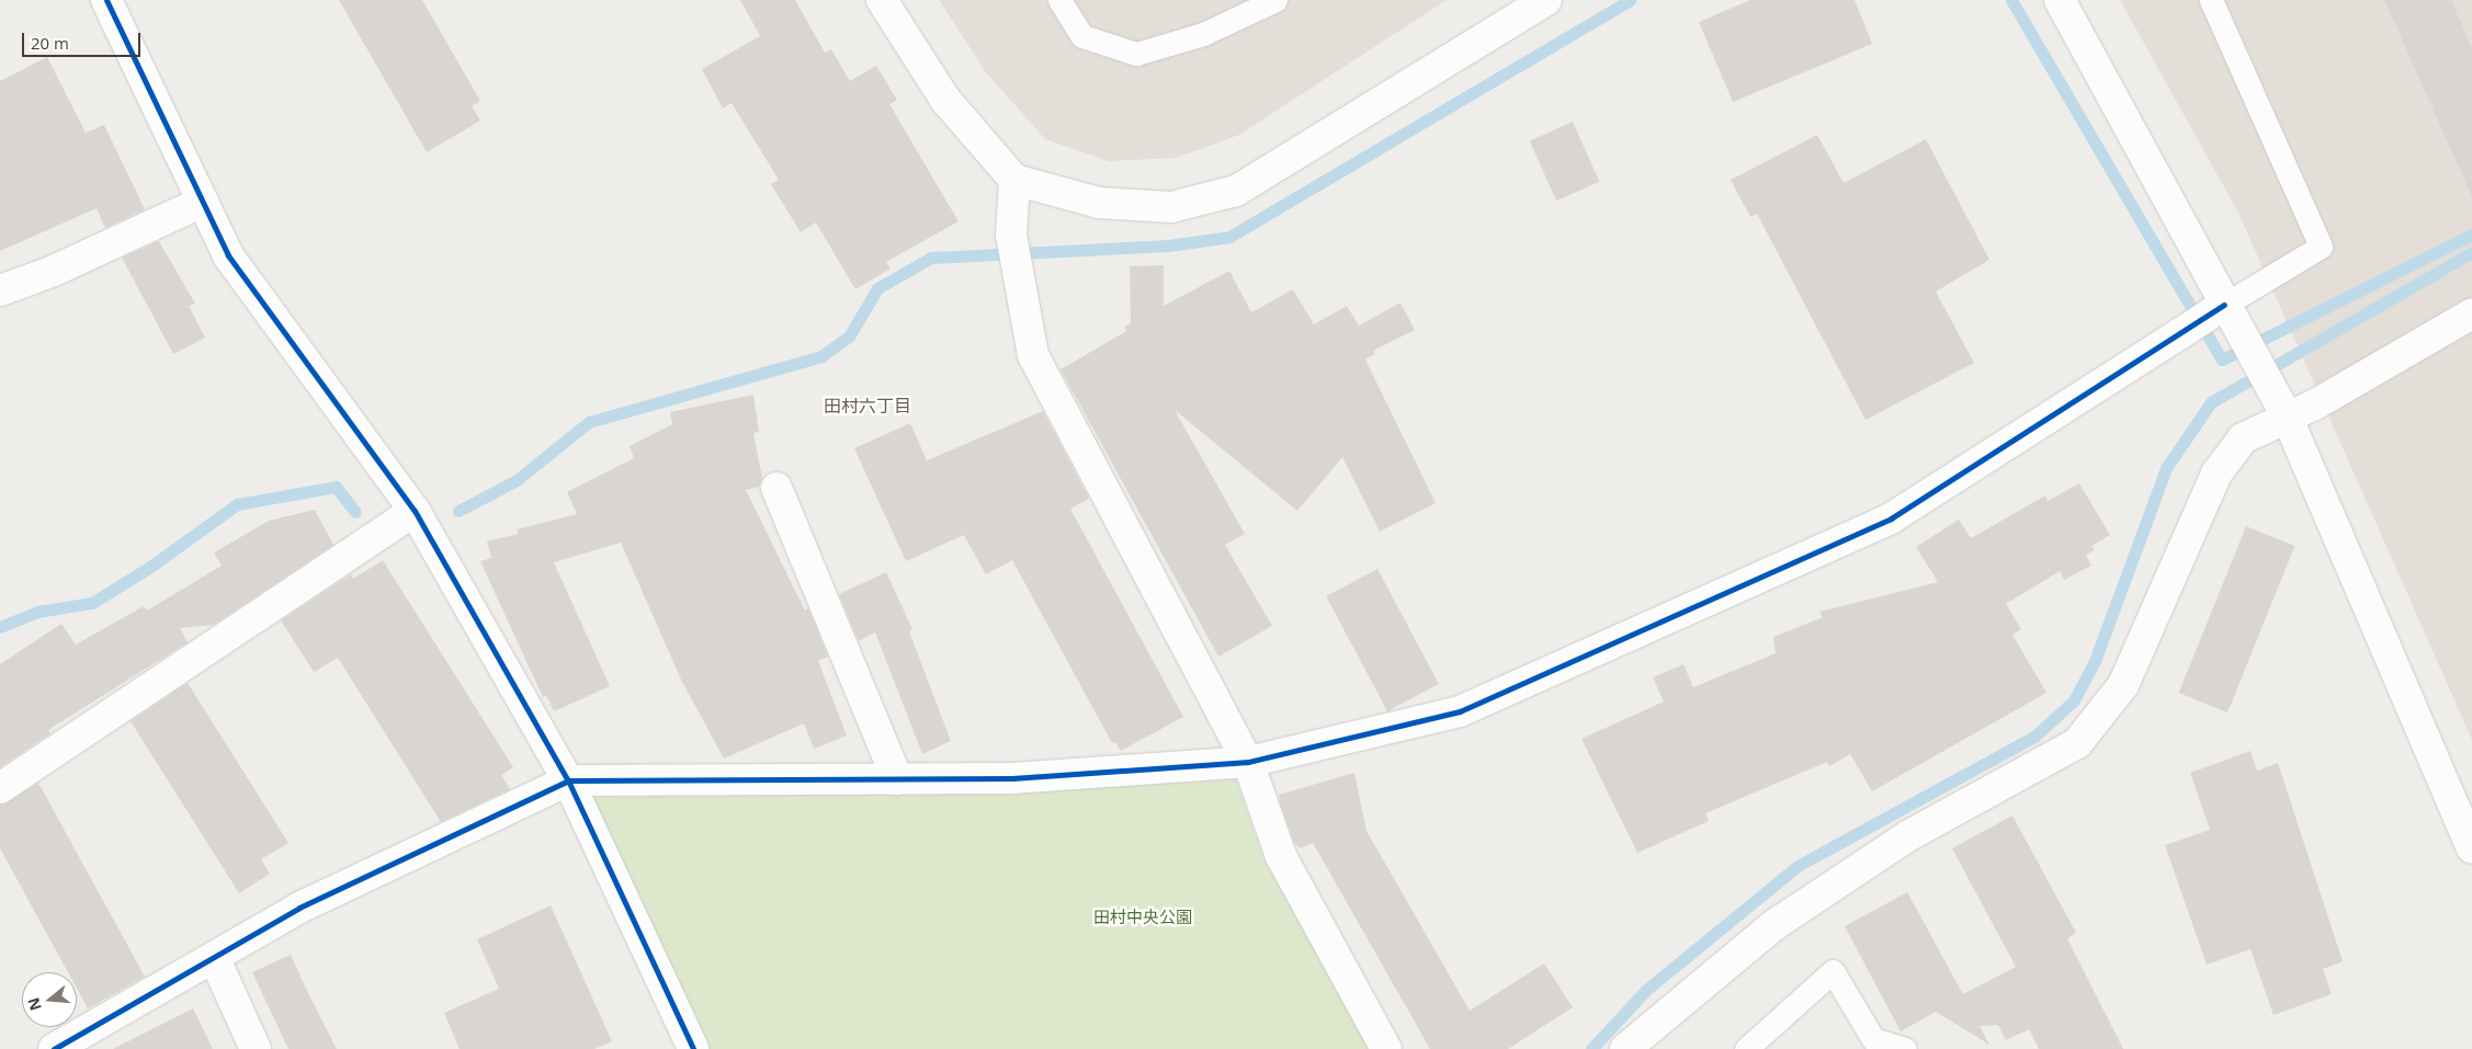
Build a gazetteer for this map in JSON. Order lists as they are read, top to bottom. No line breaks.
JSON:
{"districts":["田村六丁目"],"parks":["田村中央公園"],"scale_bar":"20 m","north":"left"}
